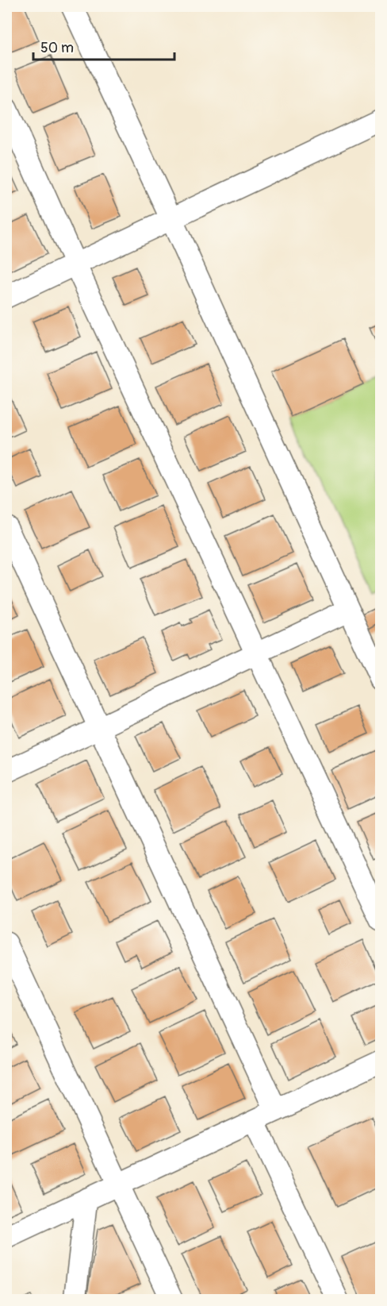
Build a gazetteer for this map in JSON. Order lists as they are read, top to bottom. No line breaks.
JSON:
{"scale_bar":"50 m"}
